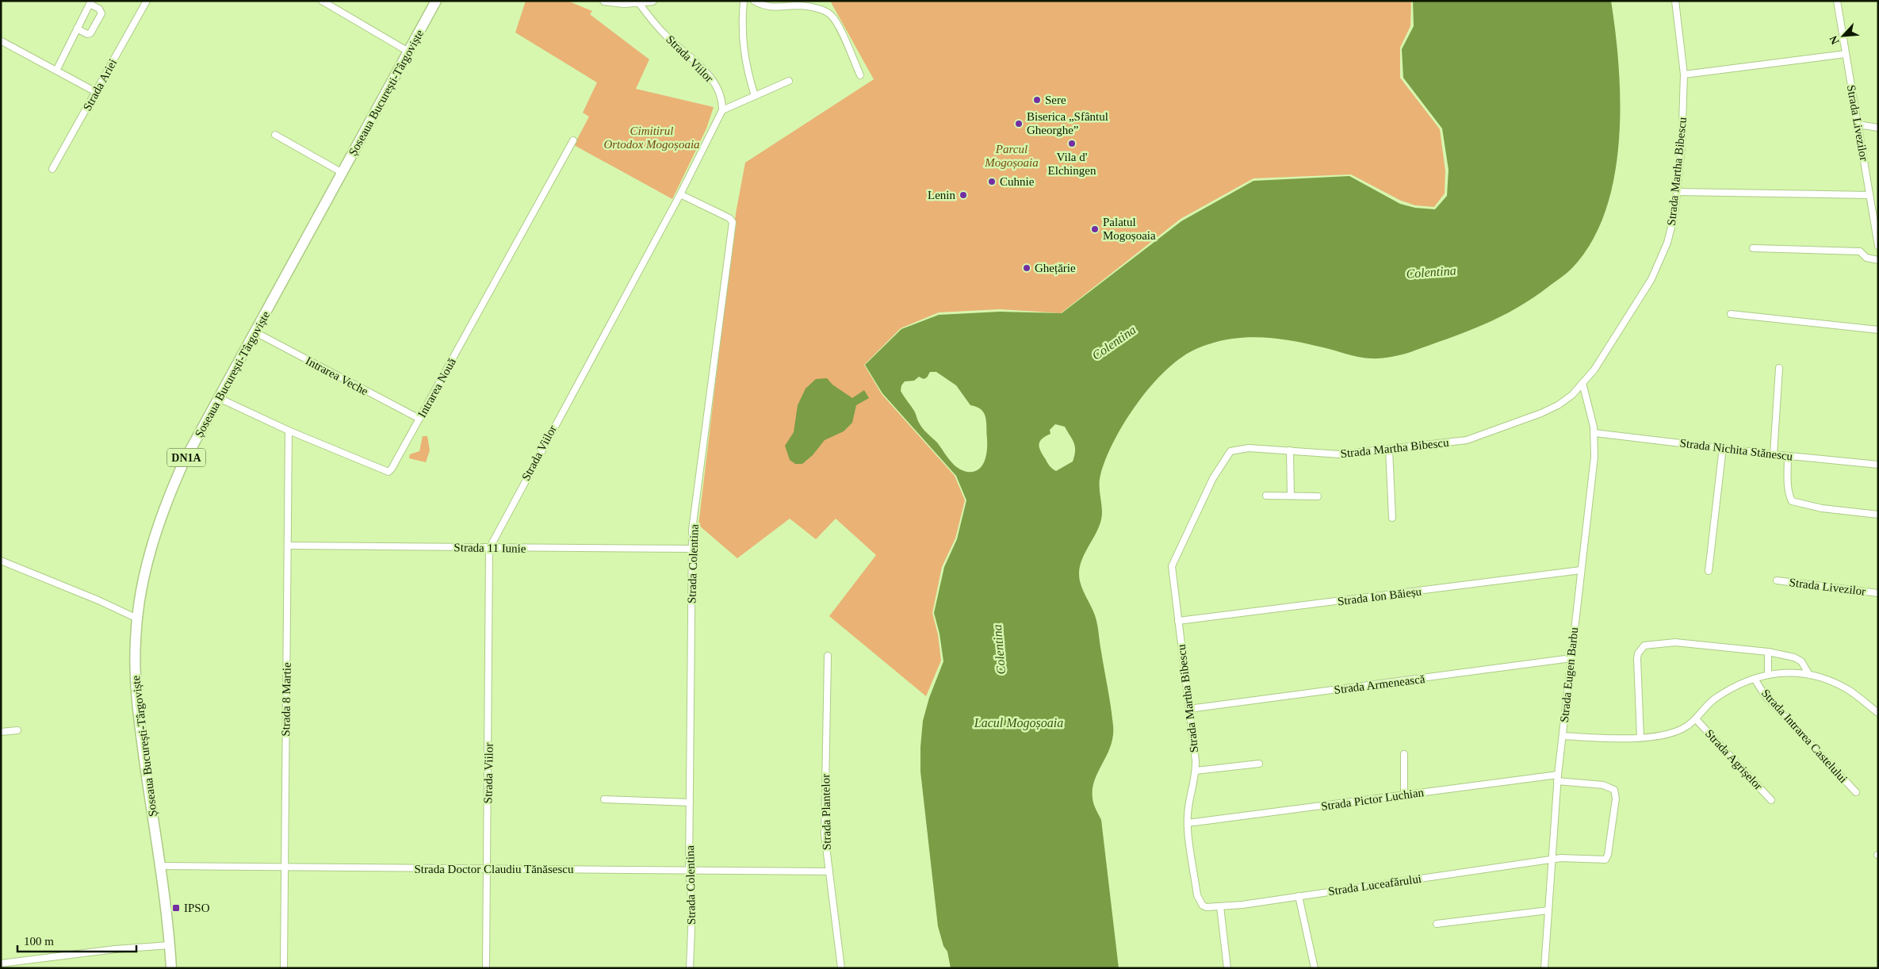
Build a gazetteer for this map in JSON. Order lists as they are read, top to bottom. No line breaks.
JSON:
{"streets":{"main road":["Șoseaua București-Târgoviște","DN1A"],"street":["Strada Viilor","Strada Ariei","Strada Livezilor","Strada Martha Bibescu","Intrarea Veche","Intrarea Nouă","Strada Nichita Stănescu","Strada 11 Iunie","Strada Colentina","Strada Ion Băieșu","Strada Eugen Barbu","Strada Armenească","Strada 8 Martie","Strada Intrarea Castelului","Strada Agrișelor","Strada Pictor Luchian","Strada Plantelor","Strada Doctor Claudiu Tănăsescu","Strada Luceafărului"]},"crossings":[["Strada Viilor","Strada 11 Iunie"],["Strada Viilor","Strada Colentina"],["Strada Viilor","Strada Doctor Claudiu Tănăsescu"],["Șoseaua București-Târgoviște","Intrarea Veche"],["Șoseaua București-Târgoviște","Intrarea Nouă"],["Șoseaua București-Târgoviște","Strada Doctor Claudiu Tănăsescu"],["Strada Martha Bibescu","Strada Ion Băieșu"],["Strada Martha Bibescu","Strada Eugen Barbu"],["Strada Martha Bibescu","Strada Armenească"],["Strada Martha Bibescu","Strada Pictor Luchian"],["Strada Martha Bibescu","Strada Luceafărului"],["Intrarea Veche","Intrarea Nouă"],["Intrarea Nouă","Strada 8 Martie"],["Strada Nichita Stănescu","Strada Eugen Barbu"],["Strada 11 Iunie","Strada Colentina"],["Strada 11 Iunie","Strada 8 Martie"],["Strada Colentina","Strada Doctor Claudiu Tănăsescu"],["Strada Ion Băieșu","Strada Eugen Barbu"],["Strada Eugen Barbu","Strada Armenească"],["Strada Eugen Barbu","Strada Pictor Luchian"],["Strada Eugen Barbu","Strada Luceafărului"],["Strada 8 Martie","Strada Doctor Claudiu Tănăsescu"],["Strada Pictor Luchian","Strada Luceafărului"],["Strada Plantelor","Strada Doctor Claudiu Tănăsescu"]],"water":["Colentina","Lacul Mogoșoaia"],"parks":["Cimitirul Ortodox Mogoșoaia","Parcul Mogoșoaia"],"places":{"other":["Sere","Biserica „Sfântul Gheorghe”","Vila d' Elchingen","Cuhnie","Lenin","Palatul Mogoșoaia","Ghețărie"],"transit":["IPSO"]},"scale_bar":"100 m","north":"bottom left"}
